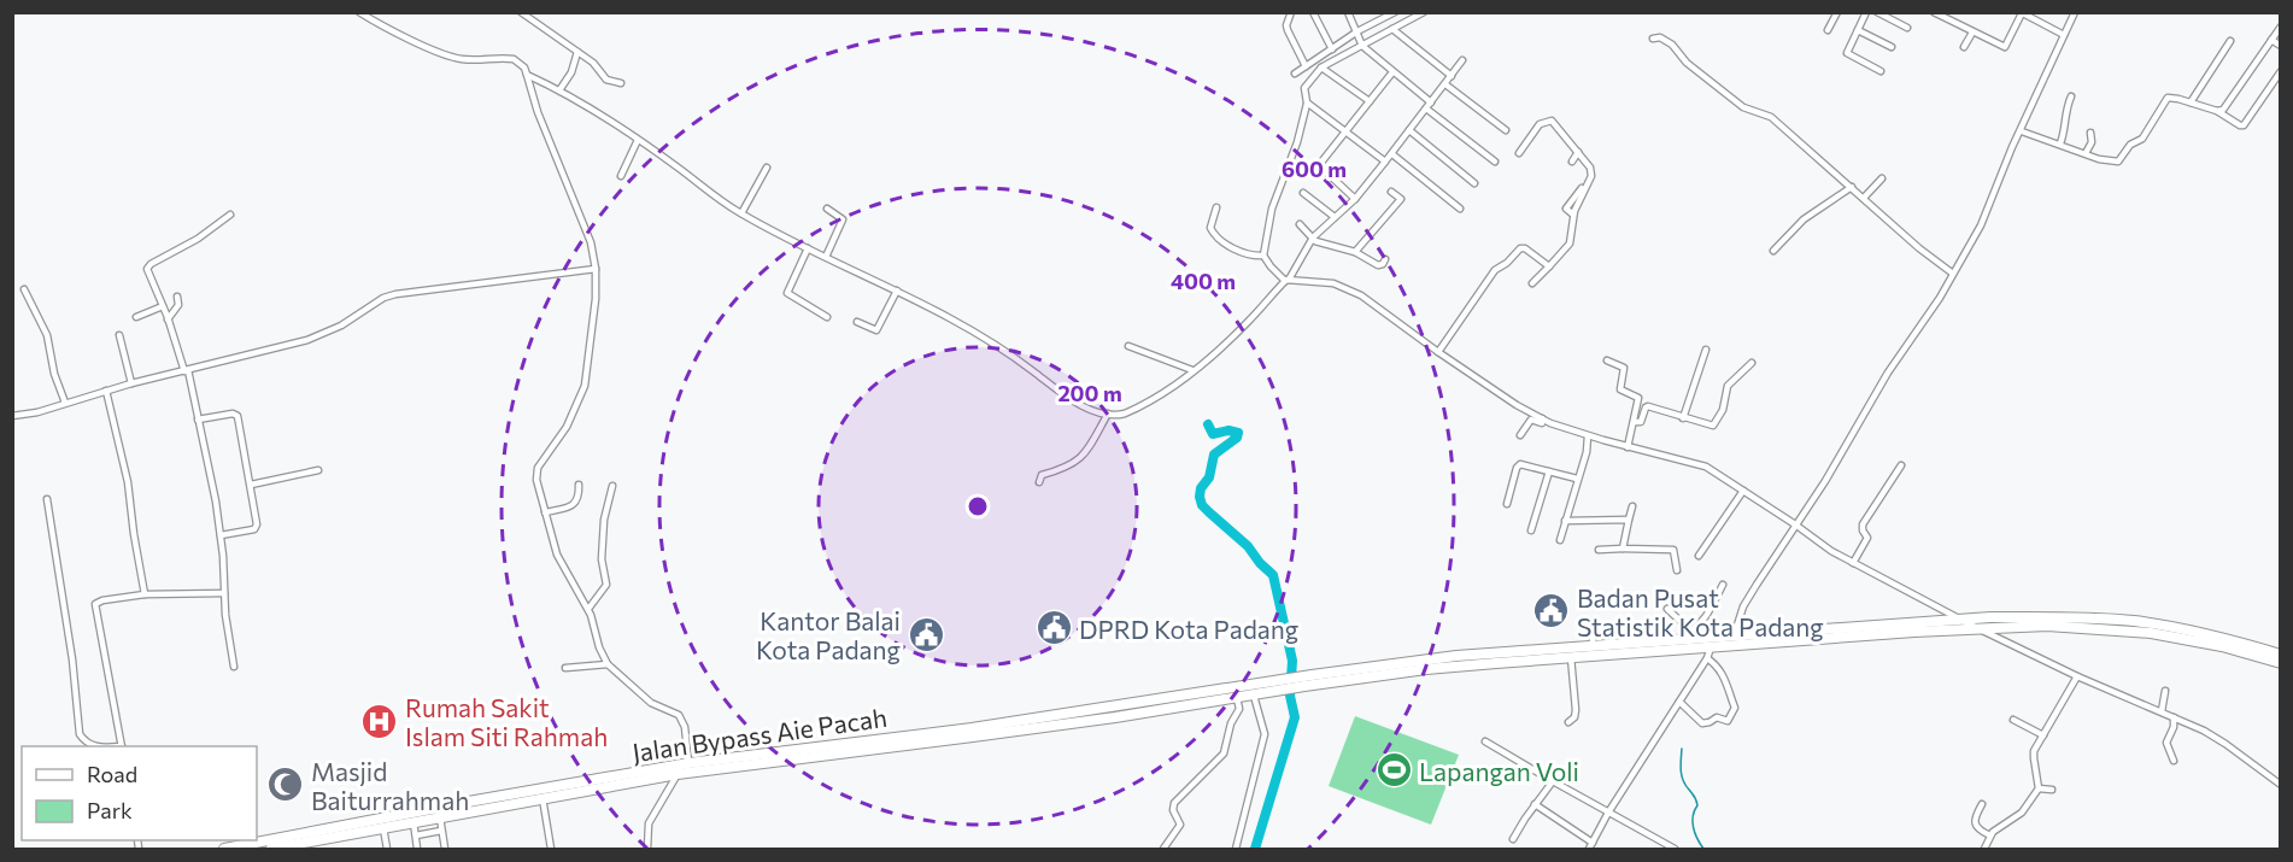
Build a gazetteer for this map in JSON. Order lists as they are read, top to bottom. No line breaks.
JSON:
{"streets":{"highway":["Jalan Bypass Aie Pacah"]},"places":{"public building":["Badan Pusat Statistik Kota Padang","DPRD Kota Padang","Kantor Balai Kota Padang"],"hospital":["Rumah Sakit Islam Siti Rahmah"],"sports":["Lapangan Voli"],"mosque":["Masjid Baiturrahmah"]},"legend":["Road","Park"],"rings":["600 m","400 m","200 m"]}
